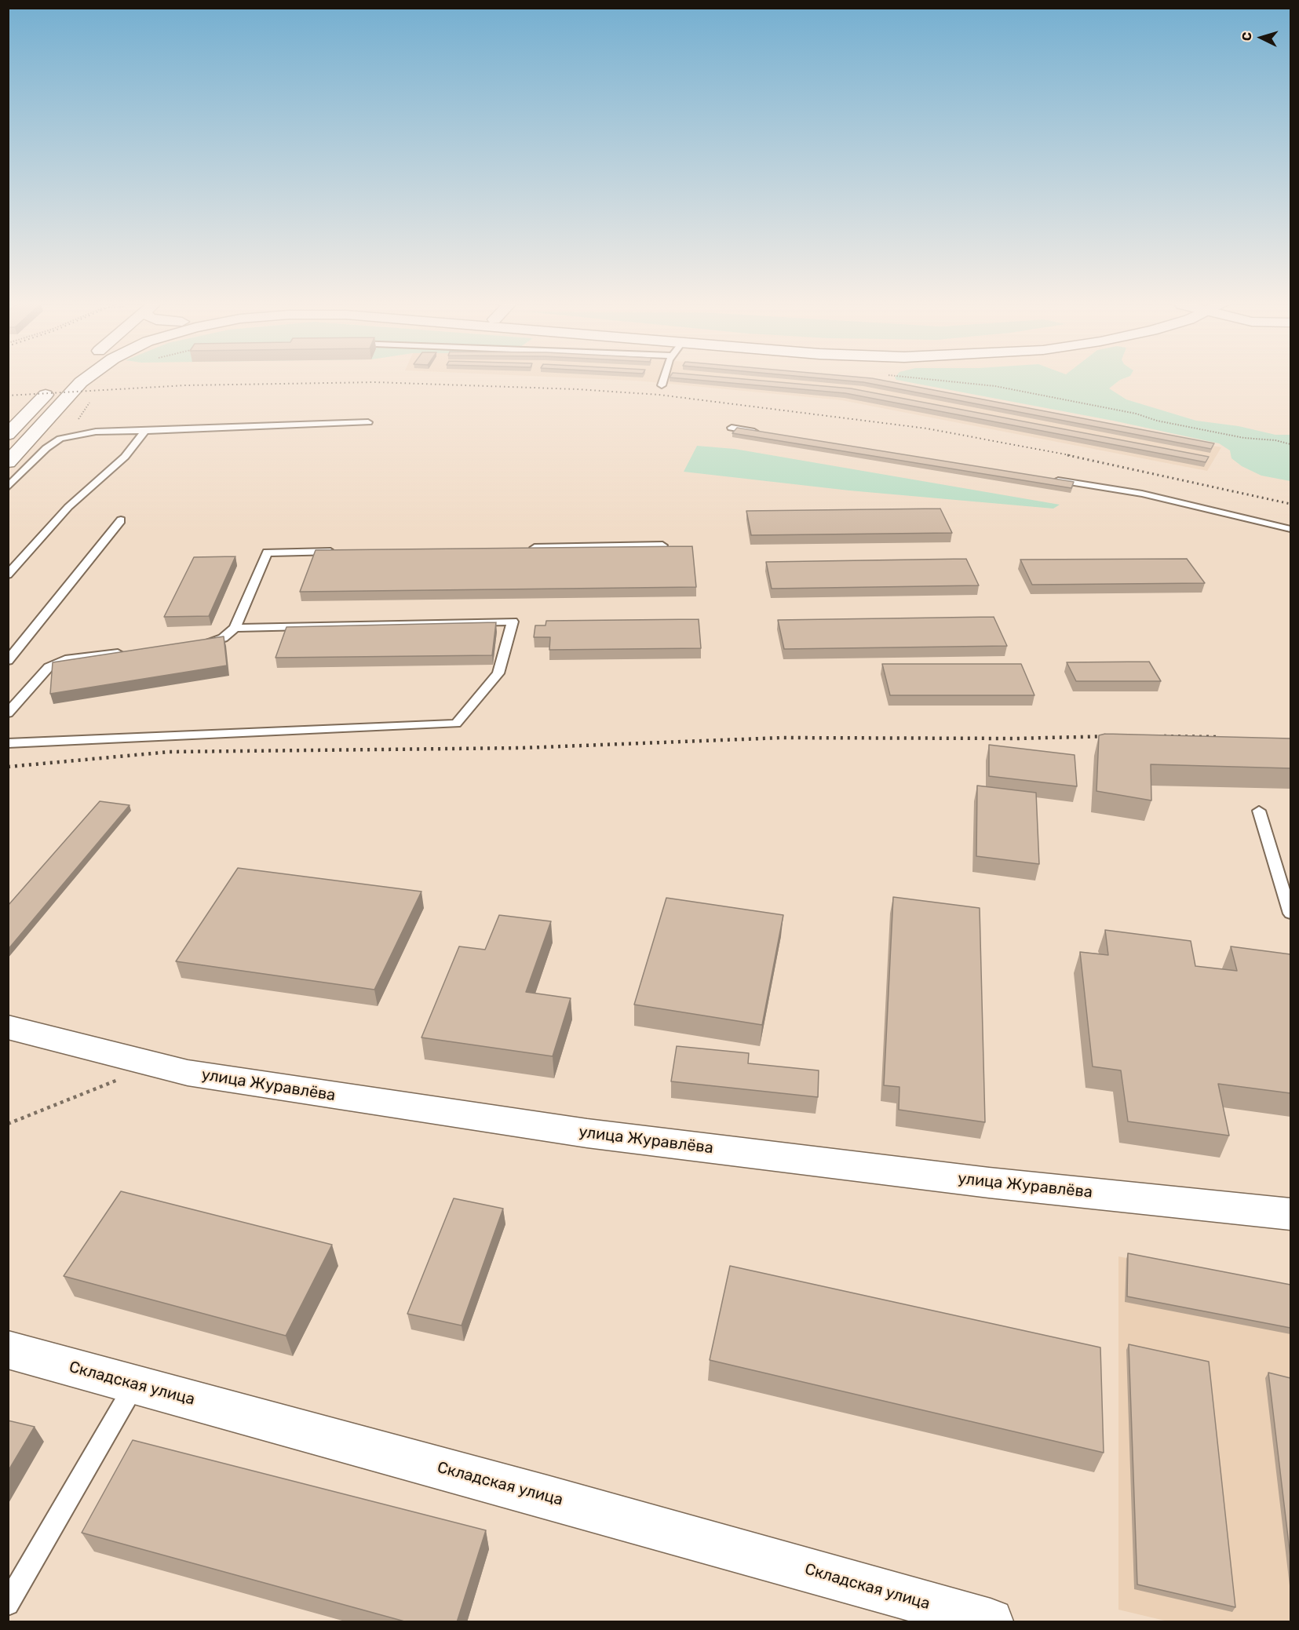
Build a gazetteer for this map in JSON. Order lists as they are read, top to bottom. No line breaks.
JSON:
{"streets":{"main road":["улица Журавлёва","Складская улица"]},"north":"left"}
